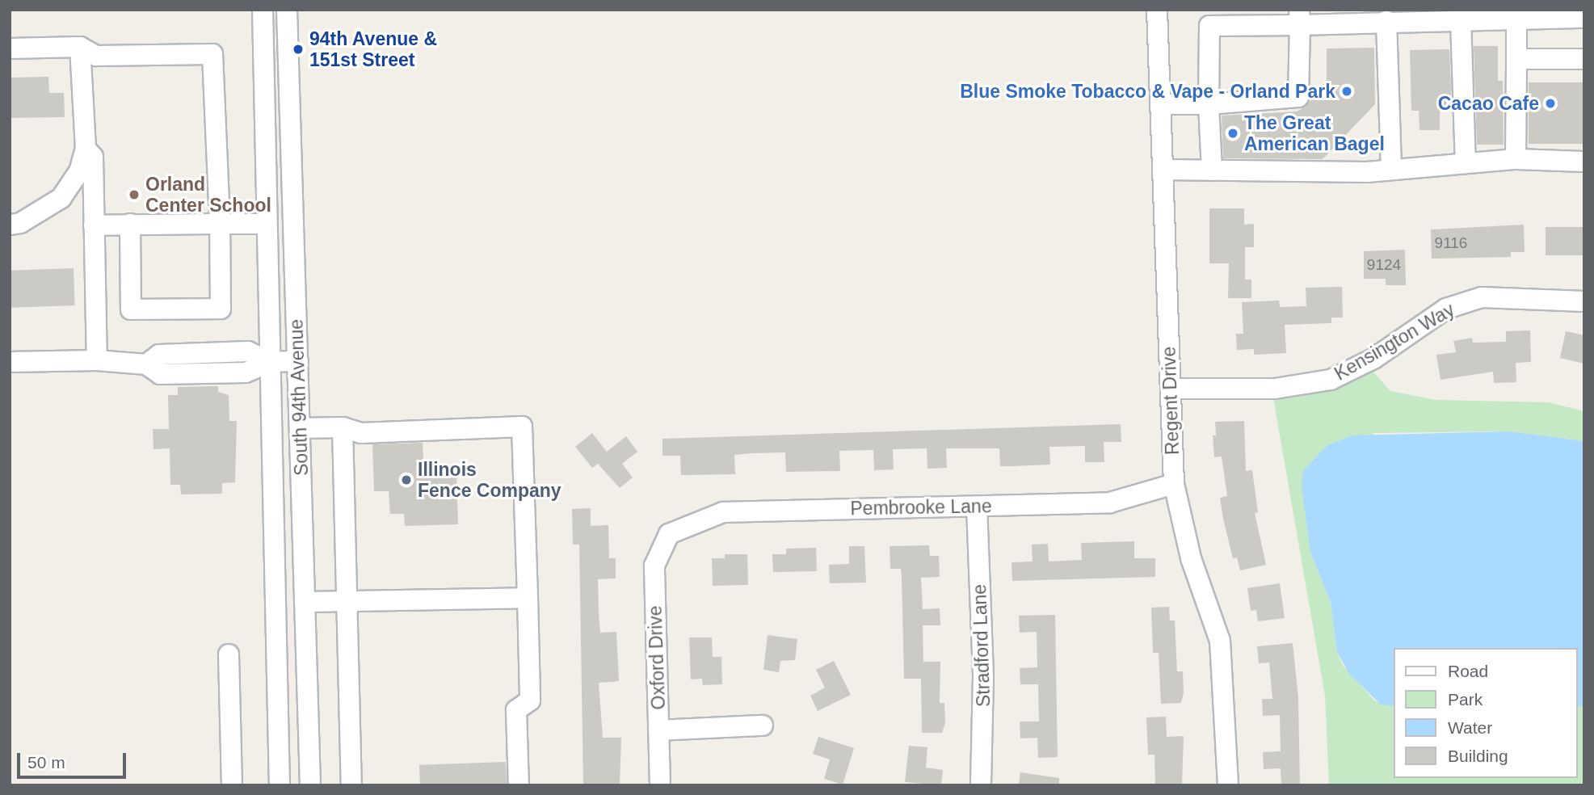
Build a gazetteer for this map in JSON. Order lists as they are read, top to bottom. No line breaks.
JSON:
{"streets":{"street":["Kensington Way","South 94th Avenue","Regent Drive","Pembrooke Lane","Stradford Lane","Oxford Drive"]},"crossings":[["Kensington Way","Regent Drive"],["Regent Drive","Pembrooke Lane"],["Pembrooke Lane","Stradford Lane"],["Pembrooke Lane","Oxford Drive"]],"places":["94th Avenue & 151st Street","Blue Smoke Tobacco & Vape - Orland Park","Cacao Cafe","The Great American Bagel","Orland Center School","Illinois Fence Company"],"house_numbers":["9116","9124"],"legend":["Road","Park","Water","Building"],"scale_bar":"50 m"}
